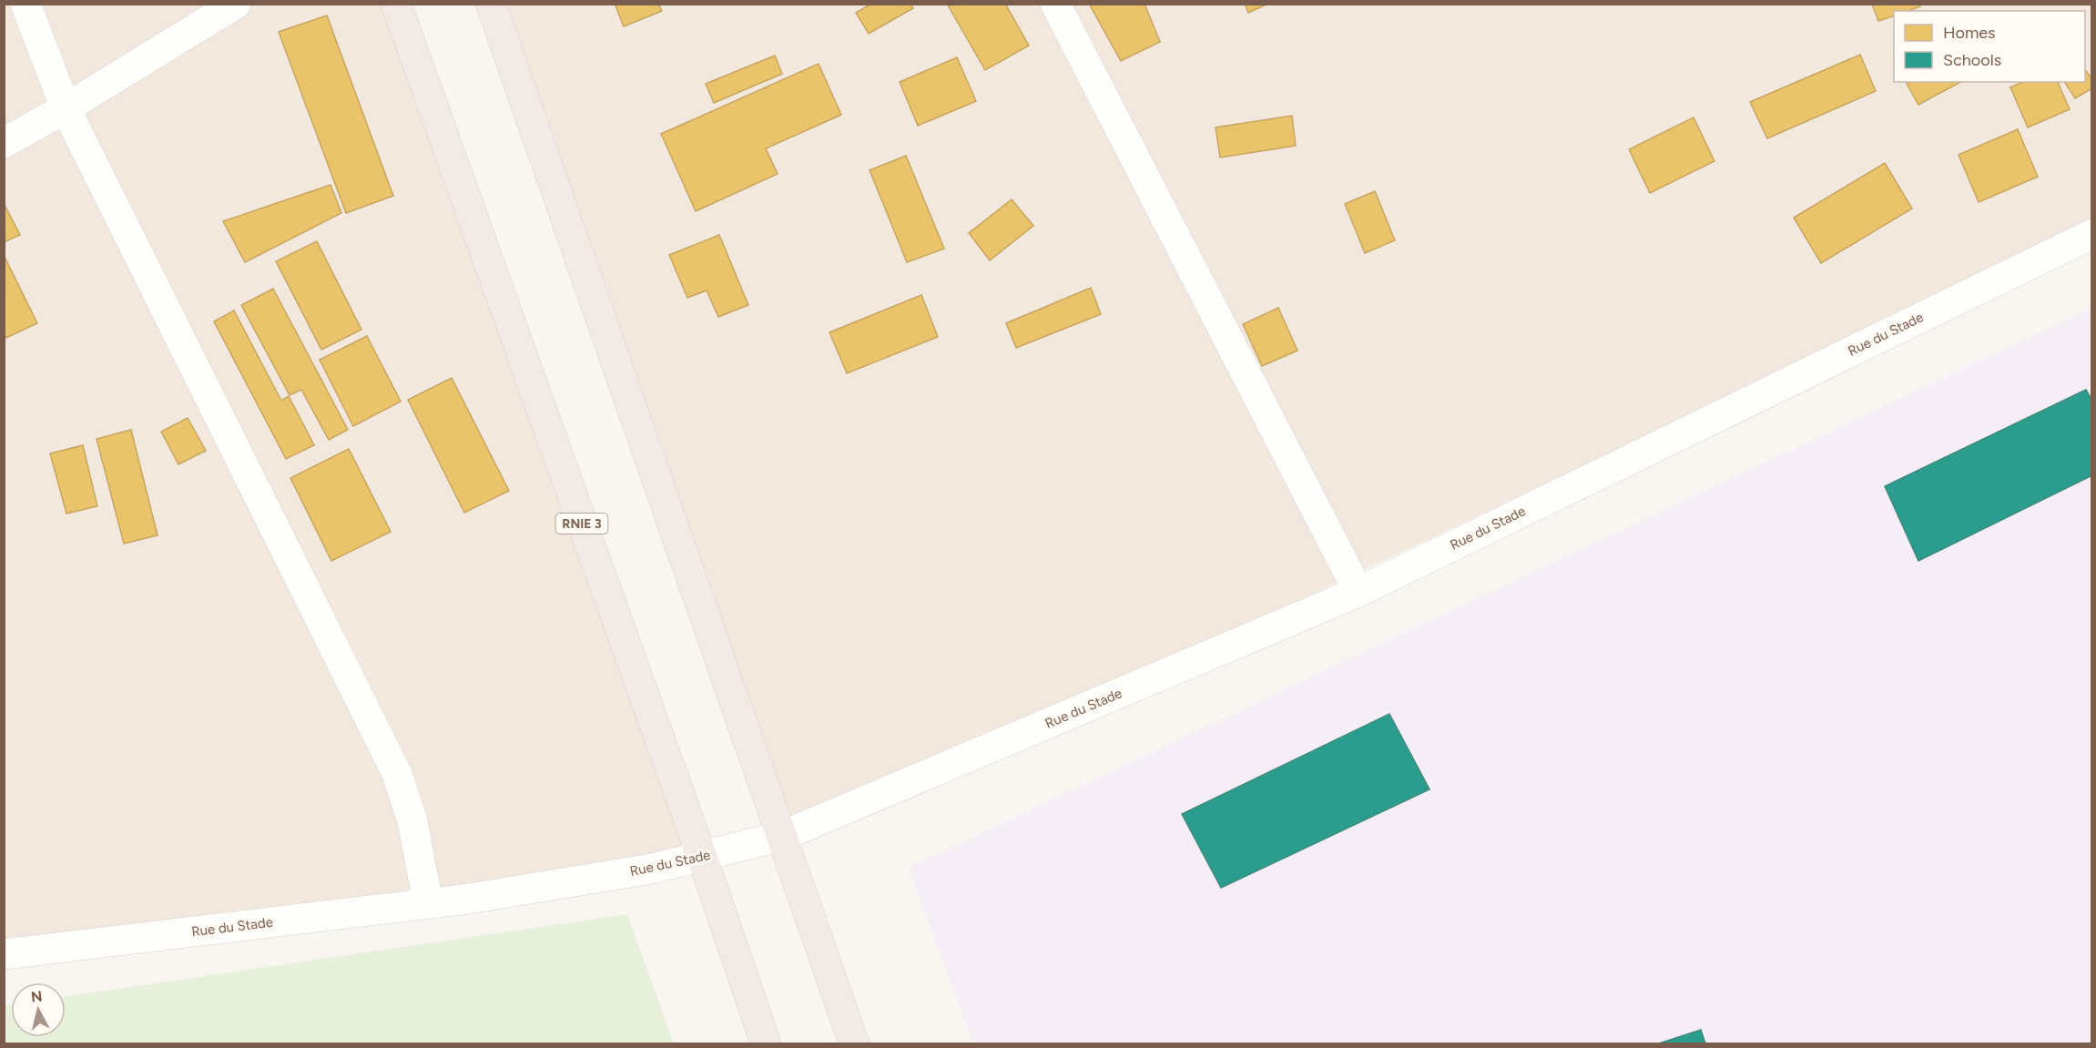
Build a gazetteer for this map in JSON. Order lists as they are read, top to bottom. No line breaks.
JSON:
{"streets":{"highway":["RNIE 3"],"street":["Rue du Stade"]},"crossings":[["Rue du Stade","RNIE 3"]],"legend":["Homes","Schools"],"north":"top"}
